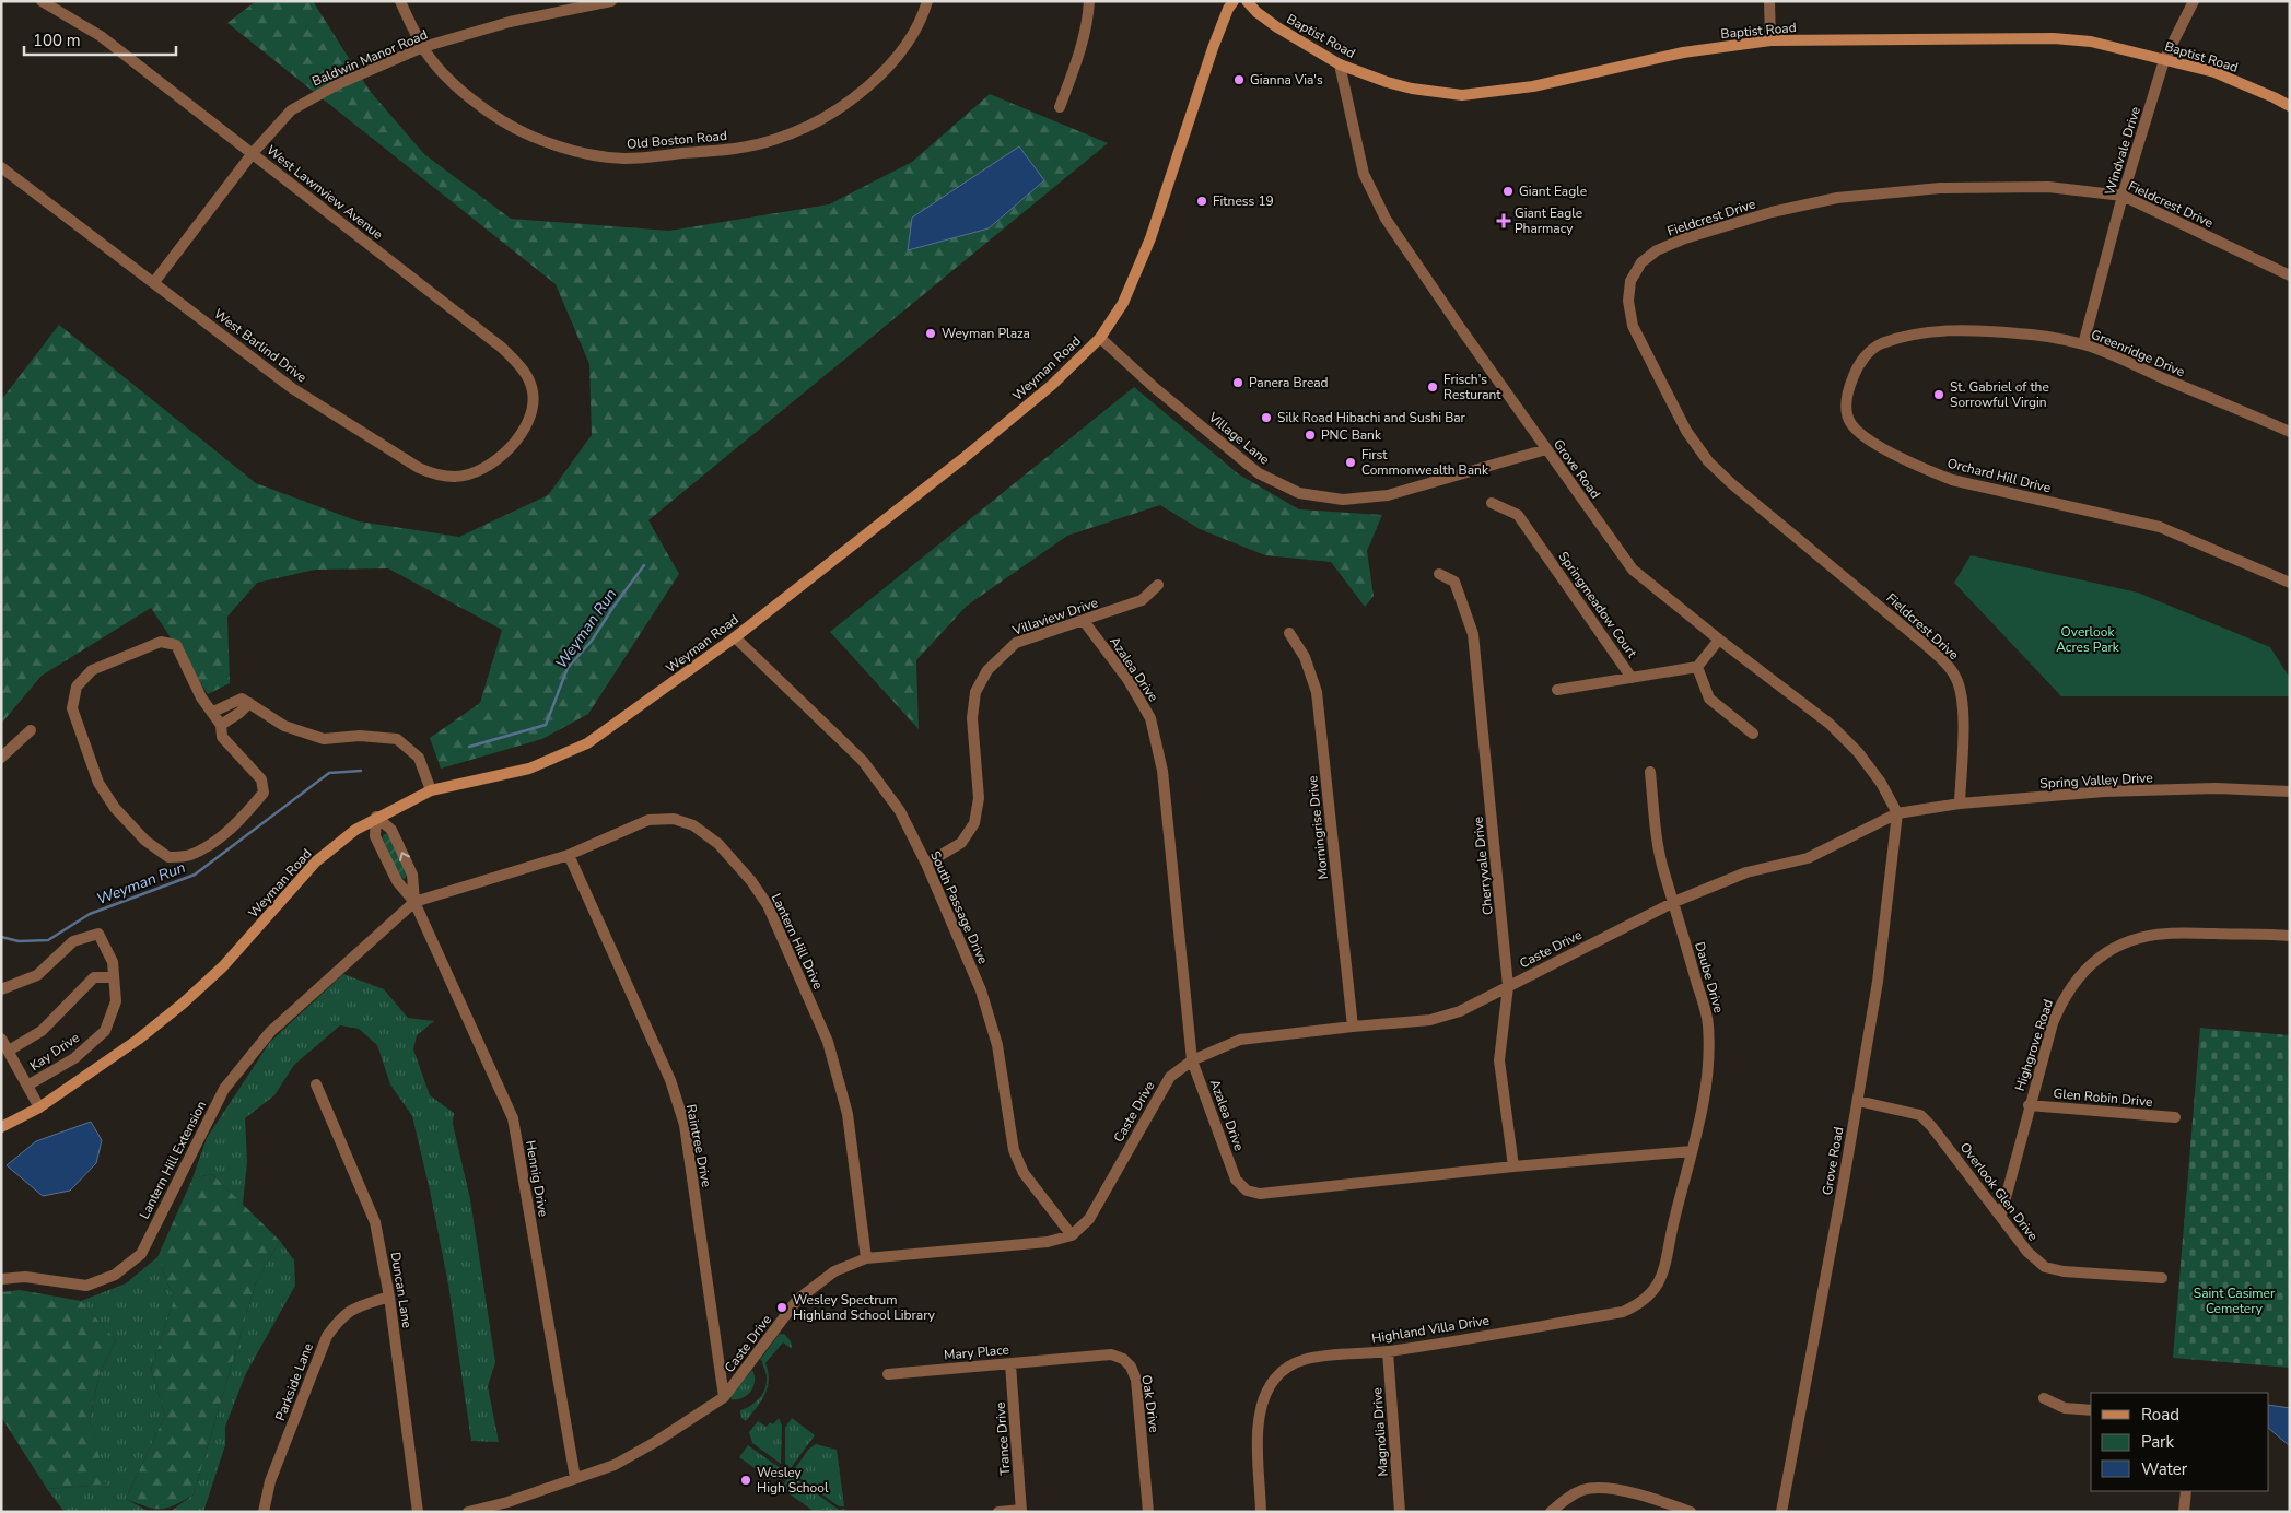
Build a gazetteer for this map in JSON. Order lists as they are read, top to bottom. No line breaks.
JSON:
{"streets":{"street":["Baptist Road","Baldwin Manor Road","Old Boston Road","Windvale Drive","West Lawnview Avenue","Fieldcrest Drive","West Barlind Drive","Greenridge Drive","Weyman Road","Village Lane","Grove Road","Orchard Hill Drive","Springmeadow Court","Villaview Drive","Azalea Drive","Spring Valley Drive","Morningrise Drive","Cherryvale Drive","South Passage Drive","Lantern Hill Drive","Caste Drive","Daube Drive","Highgrove Road","Kay Drive","Glen Robin Drive","Raintree Drive","Lantern Hill Extension","Hennig Drive","Overlook Glen Drive","Duncan Lane","Highland Villa Drive","Mary Place","Parkside Lane","Oak Drive","Magnolia Drive","Trance Drive"]},"crossings":[["Baptist Road","Windvale Drive"],["Baptist Road","Grove Road"],["Baldwin Manor Road","Old Boston Road"],["Baldwin Manor Road","West Lawnview Avenue"],["Baldwin Manor Road","West Barlind Drive"],["Windvale Drive","Fieldcrest Drive"],["Windvale Drive","Greenridge Drive"],["West Lawnview Avenue","West Barlind Drive"],["Fieldcrest Drive","Spring Valley Drive"],["Greenridge Drive","Orchard Hill Drive"],["Weyman Road","Village Lane"],["Weyman Road","South Passage Drive"],["Weyman Road","Kay Drive"],["Weyman Road","Hennig Drive"],["Village Lane","Grove Road"],["Grove Road","Spring Valley Drive"],["Grove Road","Caste Drive"],["Grove Road","Overlook Glen Drive"],["Villaview Drive","Azalea Drive"],["Villaview Drive","South Passage Drive"],["Azalea Drive","Cherryvale Drive"],["Azalea Drive","Caste Drive"],["Azalea Drive","Daube Drive"],["Spring Valley Drive","Caste Drive"],["Morningrise Drive","Caste Drive"],["Cherryvale Drive","Caste Drive"],["South Passage Drive","Caste Drive"],["Lantern Hill Drive","Caste Drive"],["Lantern Hill Drive","Raintree Drive"],["Lantern Hill Drive","Lantern Hill Extension"],["Lantern Hill Drive","Hennig Drive"],["Caste Drive","Daube Drive"],["Caste Drive","Raintree Drive"],["Caste Drive","Hennig Drive"],["Daube Drive","Highland Villa Drive"],["Highgrove Road","Glen Robin Drive"],["Highgrove Road","Overlook Glen Drive"],["Duncan Lane","Parkside Lane"],["Highland Villa Drive","Magnolia Drive"],["Mary Place","Oak Drive"],["Mary Place","Trance Drive"]],"water":["Weyman Run"],"parks":["Overlook Acres Park","Saint Casimer Cemetery"],"places":{"other":["Gianna Via's","Giant Eagle","Fitness 19","Weyman Plaza","Panera Bread","Frisch's Resturant","St. Gabriel of the Sorrowful Virgin","Silk Road Hibachi and Sushi Bar","PNC Bank","First Commonwealth Bank","Wesley Spectrum Highland School Library","Wesley High School"],"health":["Giant Eagle Pharmacy"]},"legend":["Road","Park","Water"],"scale_bar":"100 m"}
